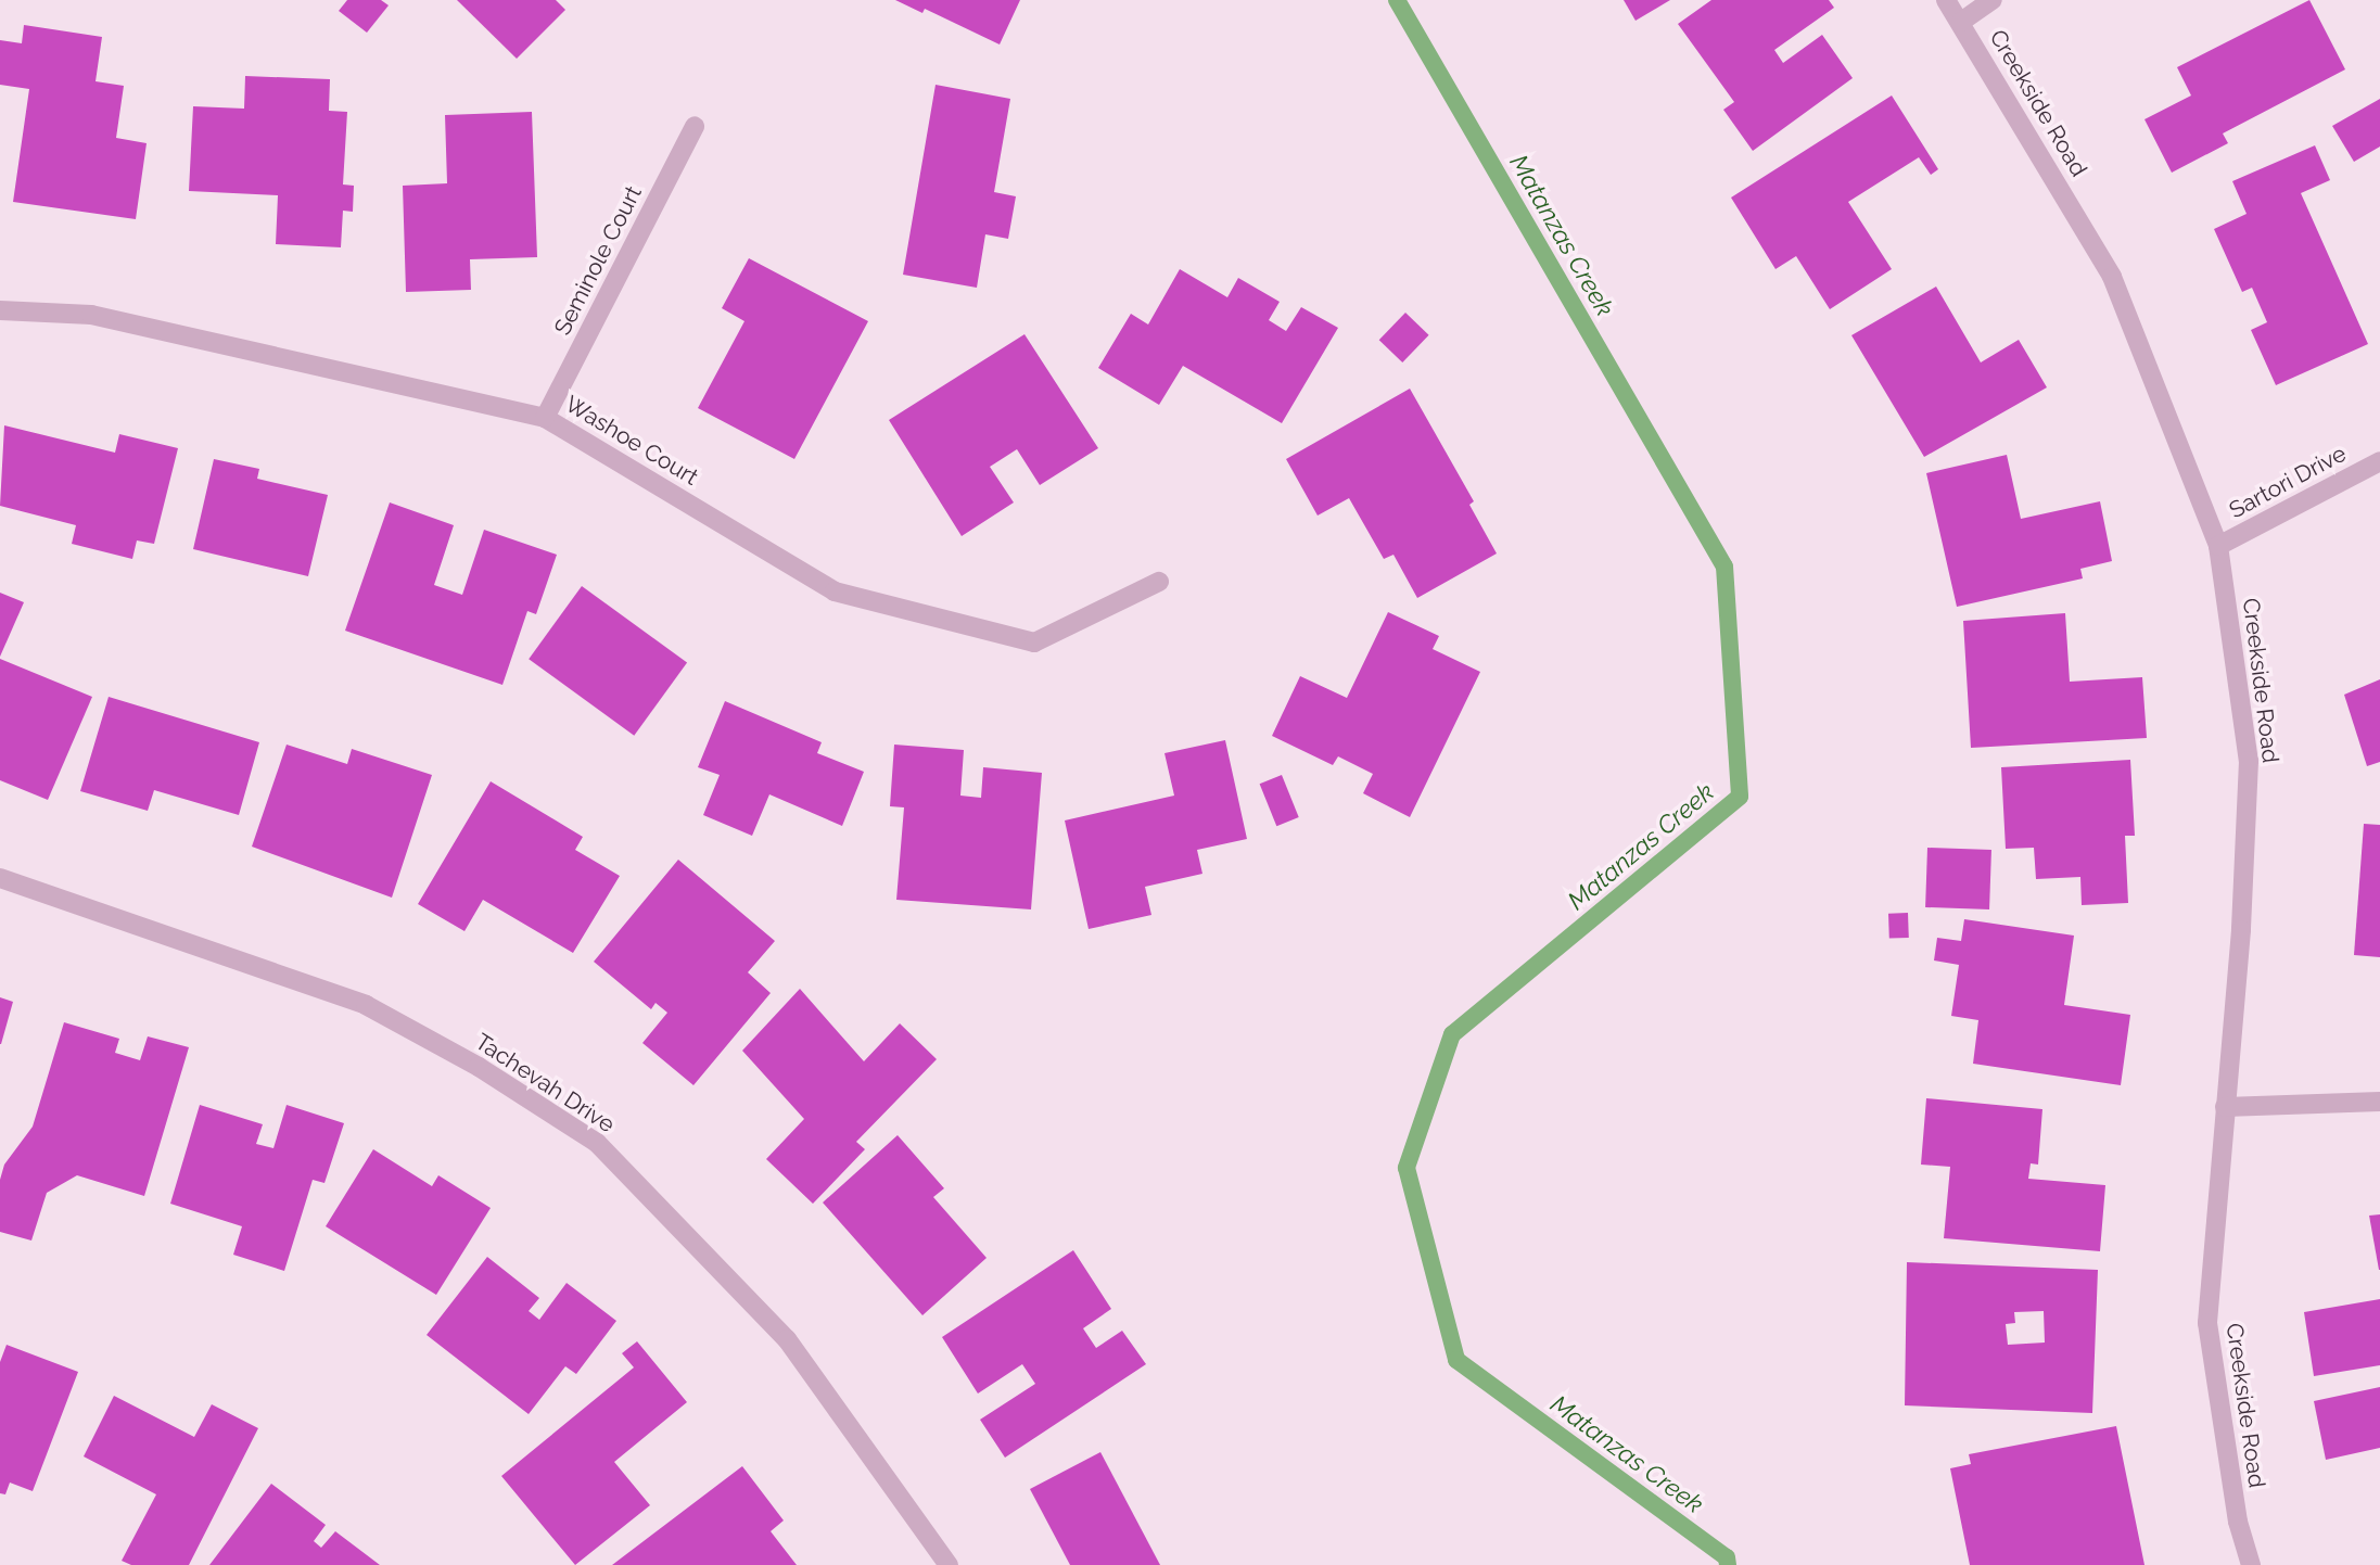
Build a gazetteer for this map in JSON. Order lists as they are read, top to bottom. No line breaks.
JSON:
{"streets":{"street":["Creekside Road","Seminole Court","Washoe Court","Sartori Drive","Tachevah Drive"]},"crossings":[["Creekside Road","Sartori Drive"],["Seminole Court","Washoe Court"]],"water":["Matanzas Creek"]}
